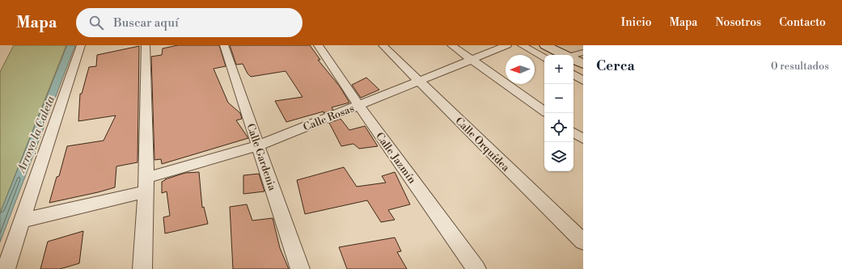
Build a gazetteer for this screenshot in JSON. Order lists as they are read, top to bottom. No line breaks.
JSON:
{"streets":{"street":["Calle Rosas","Calle Orquídea","Calle Gardenia","Calle Jazmín"]},"crossings":[["Calle Rosas","Calle Orquídea"],["Calle Rosas","Calle Gardenia"],["Calle Rosas","Calle Jazmín"]],"water":["Arroyo la Caleta"],"north":"left","page":{"header":"Mapa","search":"Buscar aquí","nav":["Inicio","Mapa","Nosotros","Contacto"],"heading":["Cerca","0 resultados"],"map_buttons":["+","−"]}}
